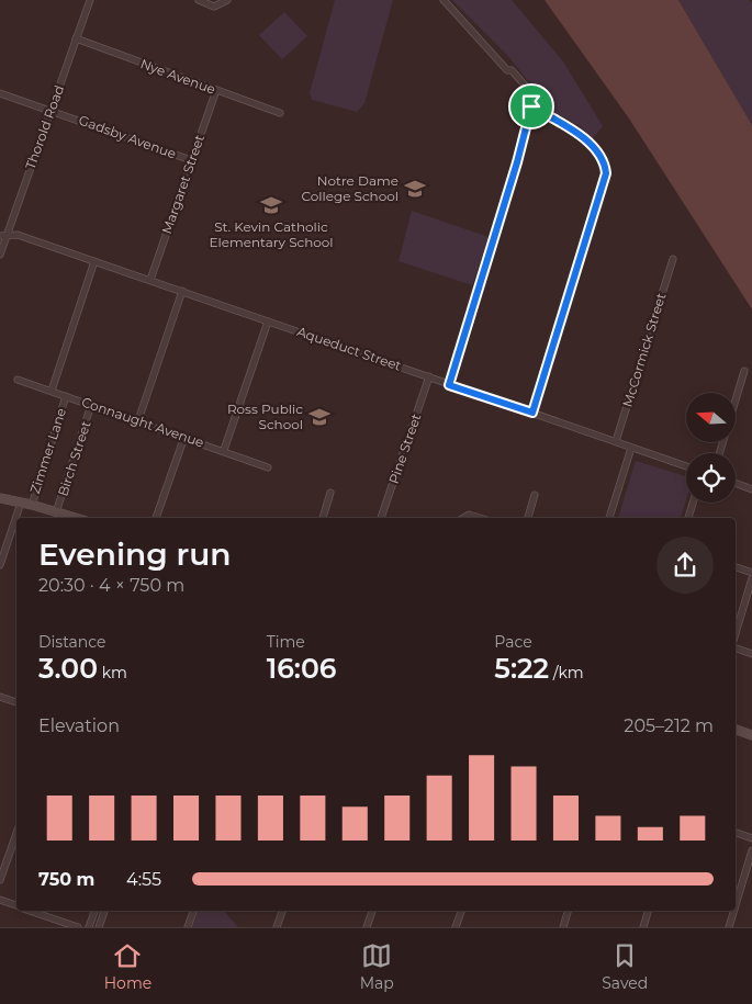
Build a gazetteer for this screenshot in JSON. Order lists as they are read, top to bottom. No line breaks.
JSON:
{"streets":{"street":["Nye Avenue","Thorold Road","Gadsby Avenue","Margaret Street","Aqueduct Street","McCormick Street","Connaught Avenue","Pine Street","Zimmer Lane","Birch Street"]},"crossings":[["Nye Avenue","Thorold Road"],["Nye Avenue","Margaret Street"],["Thorold Road","Gadsby Avenue"],["Thorold Road","Aqueduct Street"],["Gadsby Avenue","Margaret Street"],["Margaret Street","Aqueduct Street"],["Aqueduct Street","McCormick Street"],["Aqueduct Street","Pine Street"],["Connaught Avenue","Zimmer Lane"],["Connaught Avenue","Birch Street"]],"places":{"school or university":["Notre Dame College School","St. Kevin Catholic Elementary School","Ross Public School"]},"north":"left","page":{"heading":["Evening run","20:30 · 4 × 750 m"],"stats":[["Distance","3.00 km"],["Time","16:06"],["Pace","5:22 /km"]],"chart":["Elevation","205–212 m"],"list":[{"name":"750 m","note":"4:55"}],"tabs":["Home","Map","Saved"]}}
